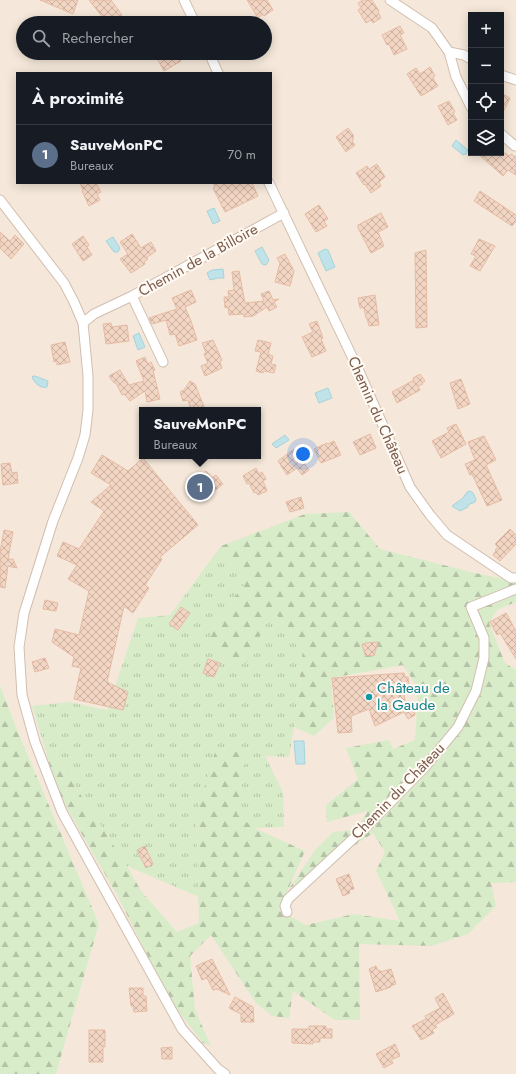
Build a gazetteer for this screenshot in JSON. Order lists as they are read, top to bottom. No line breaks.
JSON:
{"streets":{"street":["Chemin de la Billoire","Chemin du Château"]},"crossings":[["Chemin de la Billoire","Chemin du Château"]],"places":["Château de la Gaude"],"page":{"map_buttons":["+","−"],"search":"Rechercher","heading":"À proximité","list":[{"mark":"1","name":"SauveMonPC","note":"Bureaux","value":"70 m"}],"popup":["SauveMonPC","Bureaux"],"pins":"1"}}
